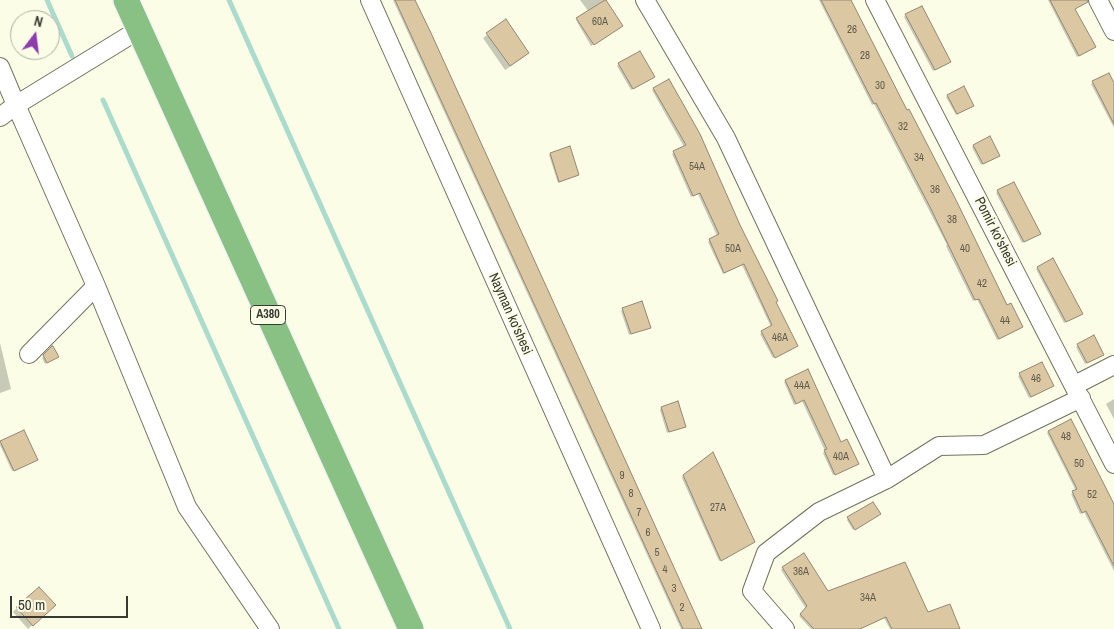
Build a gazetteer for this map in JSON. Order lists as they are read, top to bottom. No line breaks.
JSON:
{"streets":{"highway":["A380"],"street":["Pomir ko'shesi","Nayman ko'shesi"]},"house_numbers":["60A","26","28","30","32","34","54A","36","38","50A","40","42","44","46A","46","44A","48","40A","50","9","8","52","27A","7","6","5","4","36A","3","34A","2"],"scale_bar":"50 m","north":"top"}
